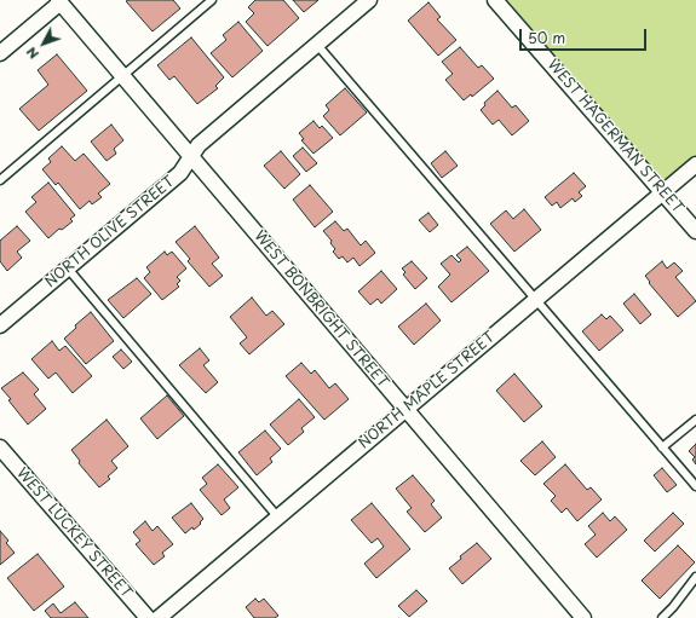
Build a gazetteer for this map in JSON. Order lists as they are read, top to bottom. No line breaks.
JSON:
{"streets":{"street":["WEST HAGERMAN STREET","NORTH OLIVE STREET","WEST BONBRIGHT STREET","NORTH MAPLE STREET","WEST LUCKEY STREET"]},"crossings":[["WEST HAGERMAN STREET","NORTH MAPLE STREET"],["NORTH OLIVE STREET","WEST BONBRIGHT STREET"],["WEST BONBRIGHT STREET","NORTH MAPLE STREET"]],"scale_bar":"50 m","north":"bottom left"}
